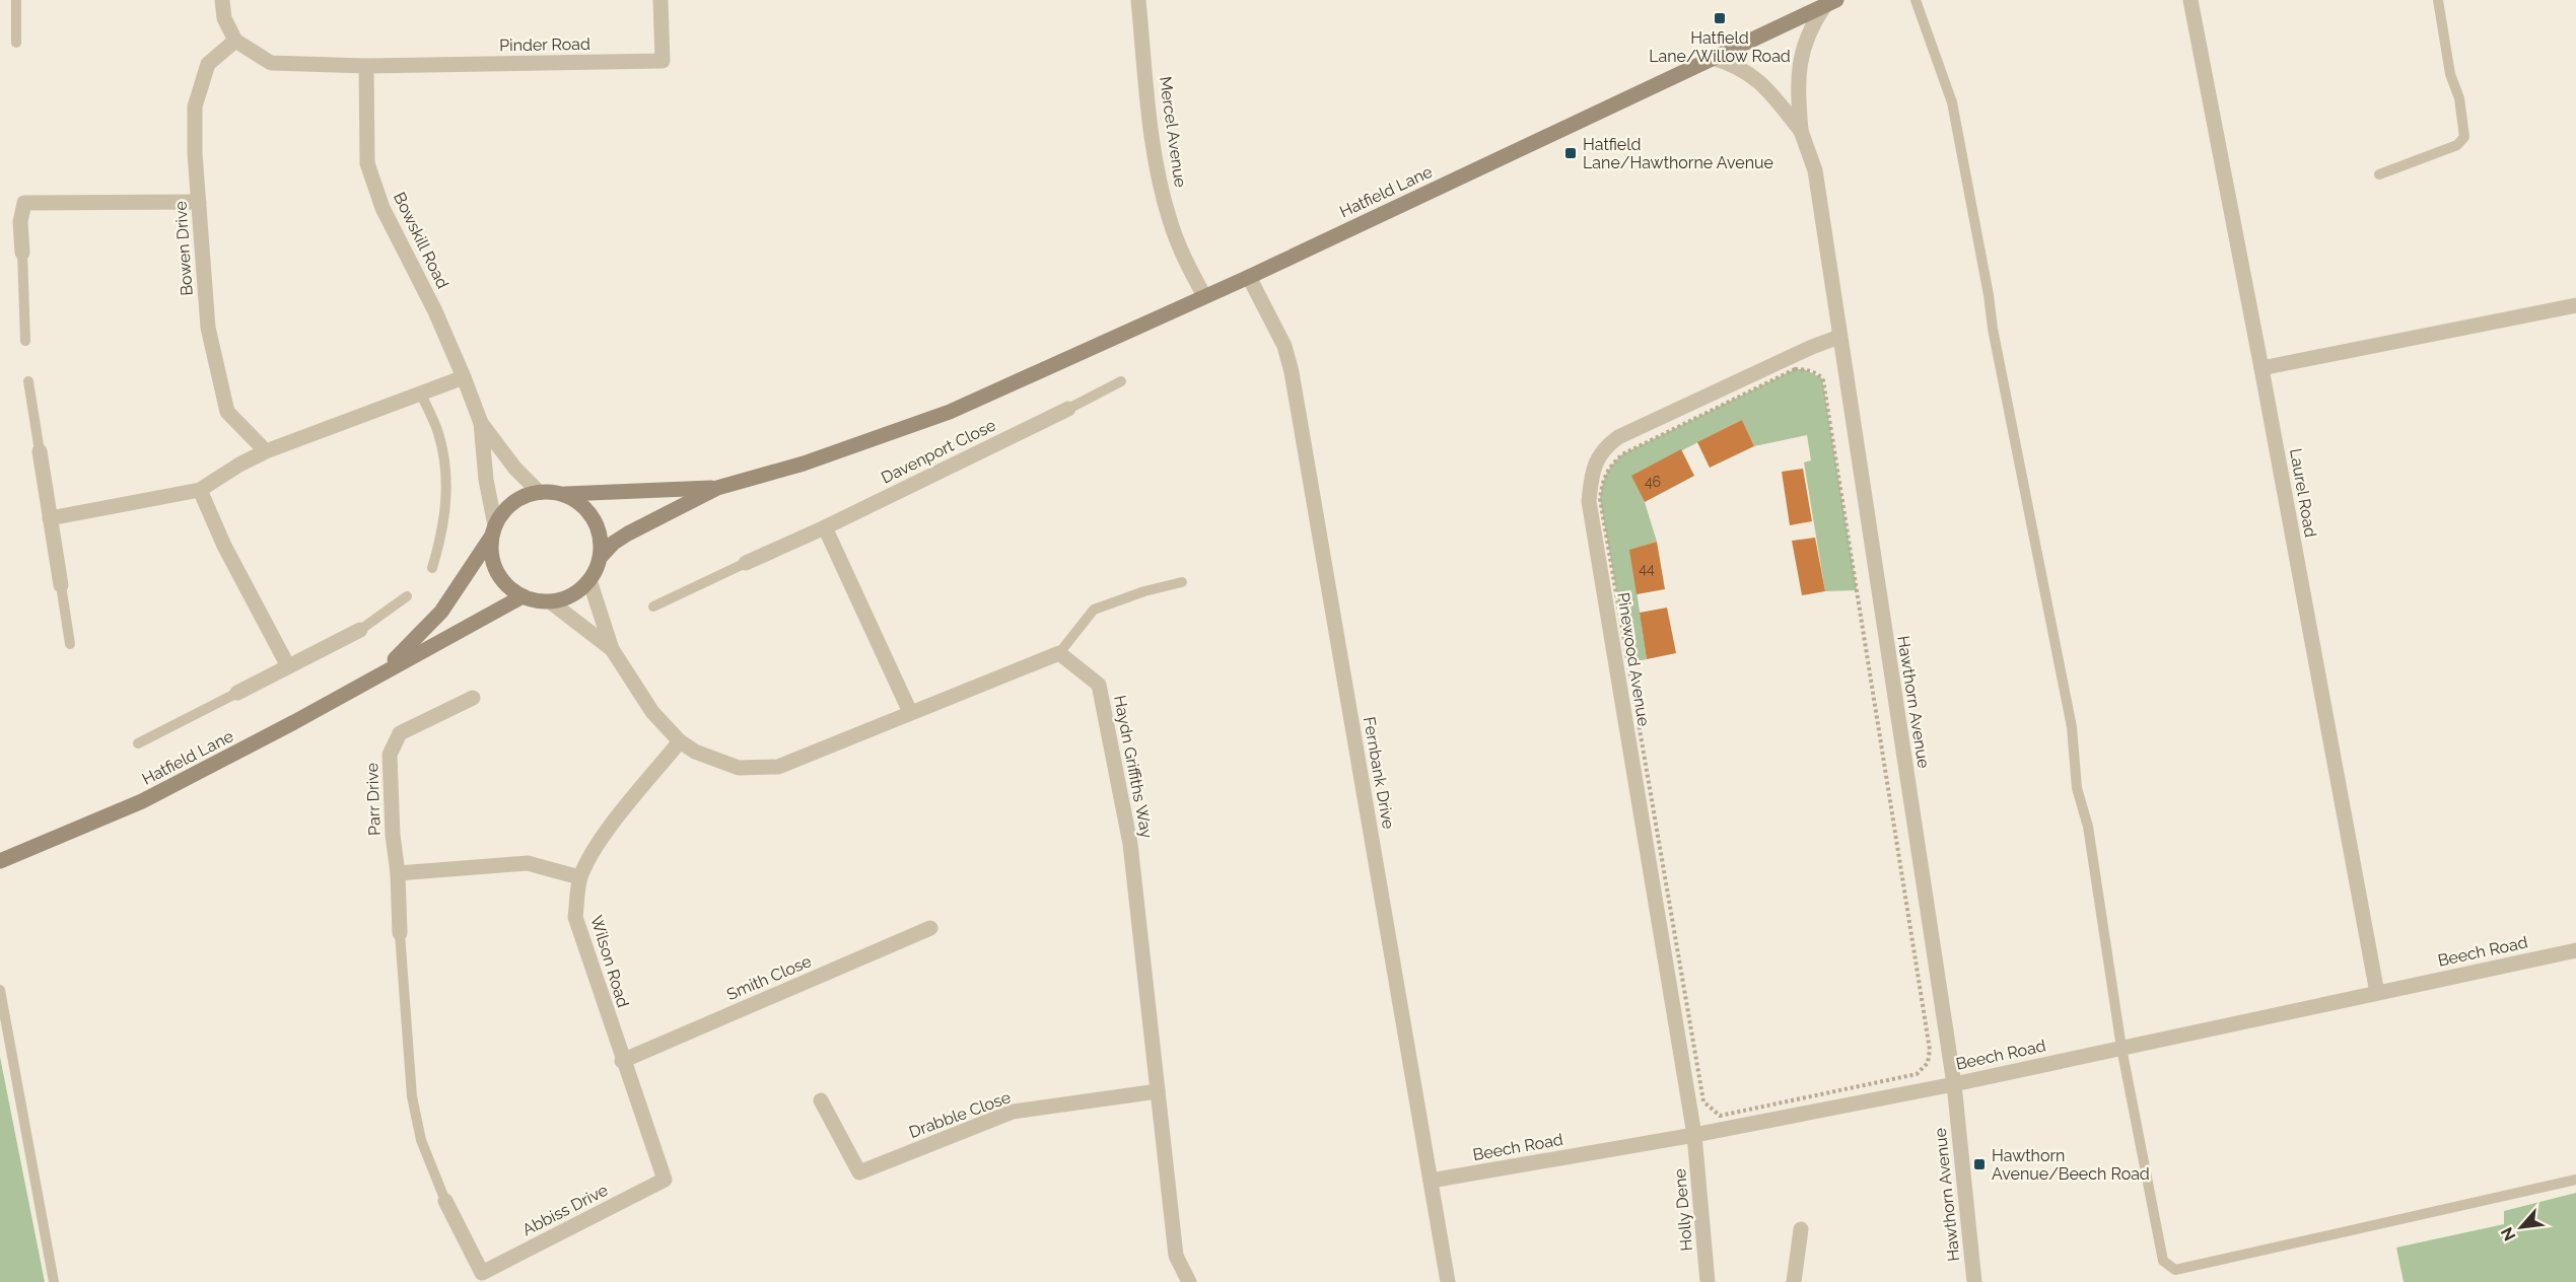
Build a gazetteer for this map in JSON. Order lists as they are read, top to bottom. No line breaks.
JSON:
{"streets":{"street":["Pinder Road","Mercel Avenue","Hatfield Lane","Bowskill Road","Bowen Drive","Davenport Close","Laurel Road","Pinewood Avenue","Hawthorn Avenue","Haydn Griffiths Way","Fernbank Drive","Parr Drive","Beech Road","Wilson Road","Smith Close","Drabble Close","Abbiss Drive","Holly Dene"]},"crossings":[["Pinder Road","Bowskill Road"],["Mercel Avenue","Hatfield Lane"],["Hatfield Lane","Bowskill Road"],["Hatfield Lane","Hawthorn Avenue"],["Hatfield Lane","Fernbank Drive"],["Laurel Road","Beech Road"],["Pinewood Avenue","Hawthorn Avenue"],["Pinewood Avenue","Beech Road"],["Pinewood Avenue","Holly Dene"],["Hawthorn Avenue","Beech Road"],["Haydn Griffiths Way","Drabble Close"],["Fernbank Drive","Beech Road"],["Beech Road","Holly Dene"],["Wilson Road","Smith Close"],["Wilson Road","Abbiss Drive"]],"places":{"transit":["Hatfield Lane/Willow Road","Hatfield Lane/Hawthorne Avenue","Hawthorn Avenue/Beech Road"]},"house_numbers":["46","44"],"north":"bottom left"}
